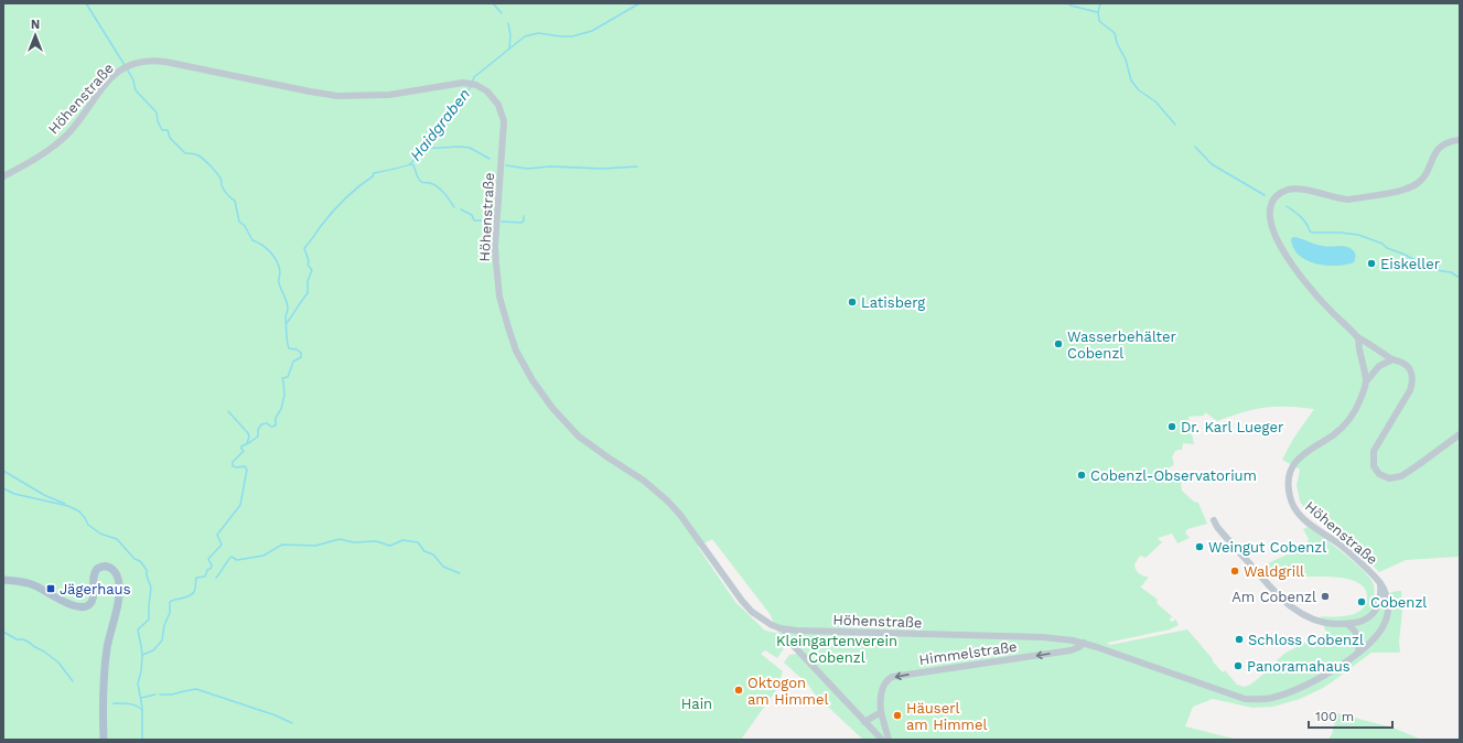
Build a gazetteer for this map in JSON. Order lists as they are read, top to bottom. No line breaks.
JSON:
{"streets":{"street":["Höhenstraße","Himmelstraße"]},"crossings":[["Höhenstraße","Himmelstraße"]],"one_way":["Himmelstraße"],"water":["Haidgraben"],"parks":["Kleingartenverein Cobenzl","Hain"],"places":{"other":["Eiskeller","Latisberg","Wasserbehälter Cobenzl","Dr. Karl Lueger","Cobenzl-Observatorium","Weingut Cobenzl","Waldgrill","Am Cobenzl","Cobenzl","Schloss Cobenzl","Panoramahaus","Oktogon am Himmel","Häuserl am Himmel"],"transit":["Jägerhaus"]},"scale_bar":"100 m","north":"top"}
